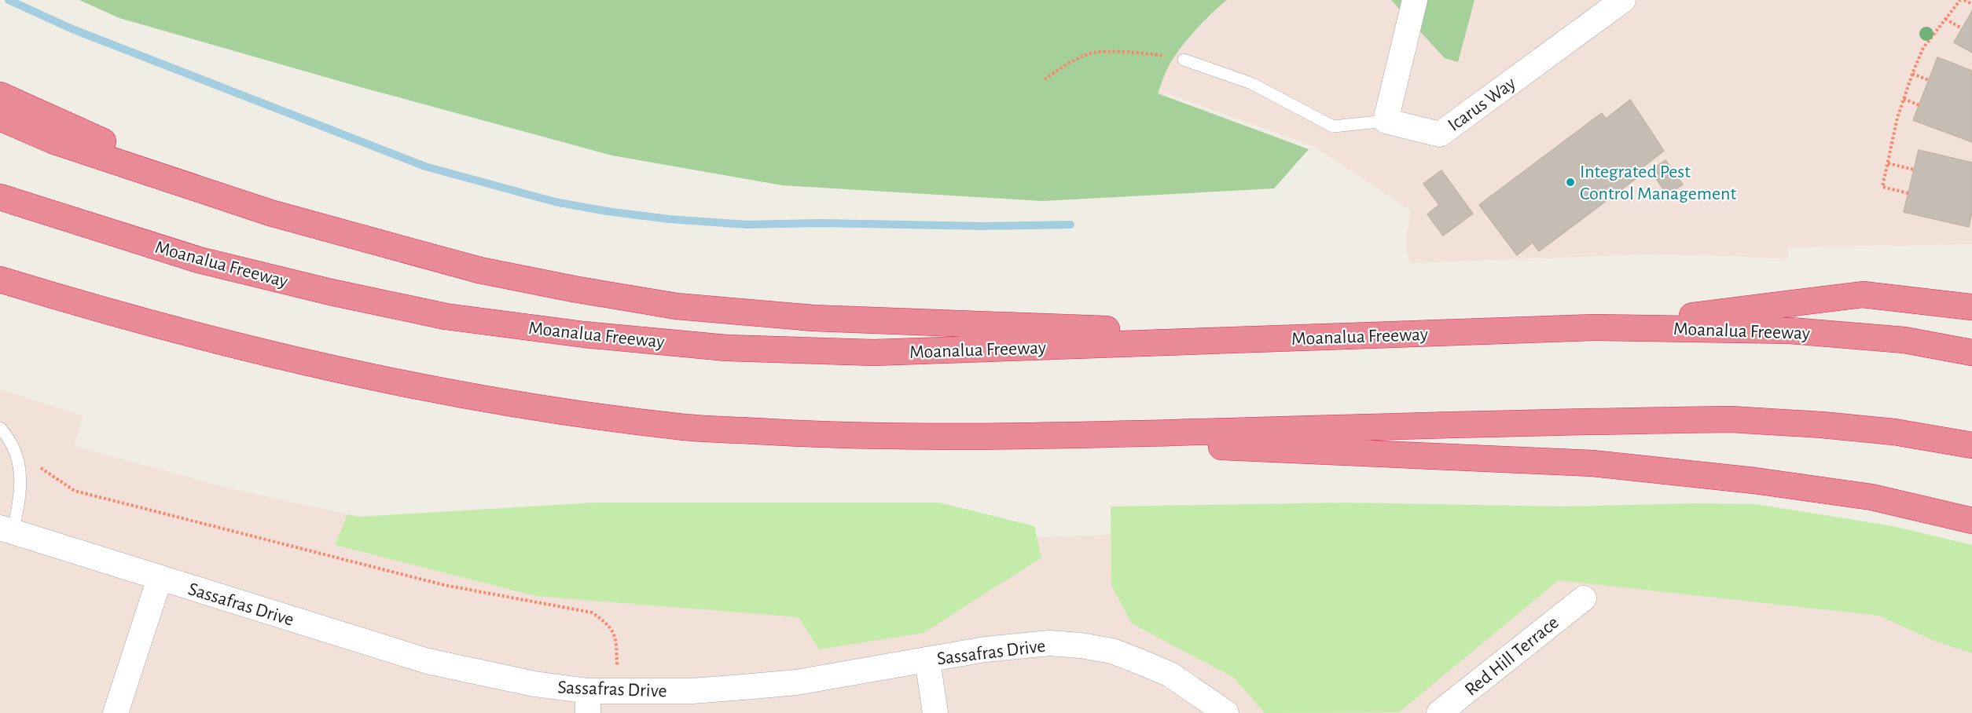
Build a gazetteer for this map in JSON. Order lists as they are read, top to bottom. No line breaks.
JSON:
{"streets":{"highway":["Moanalua Freeway"],"street":["Icarus Way","Sassafras Drive","Red Hill Terrace"]},"places":["Integrated Pest Control Management"]}
